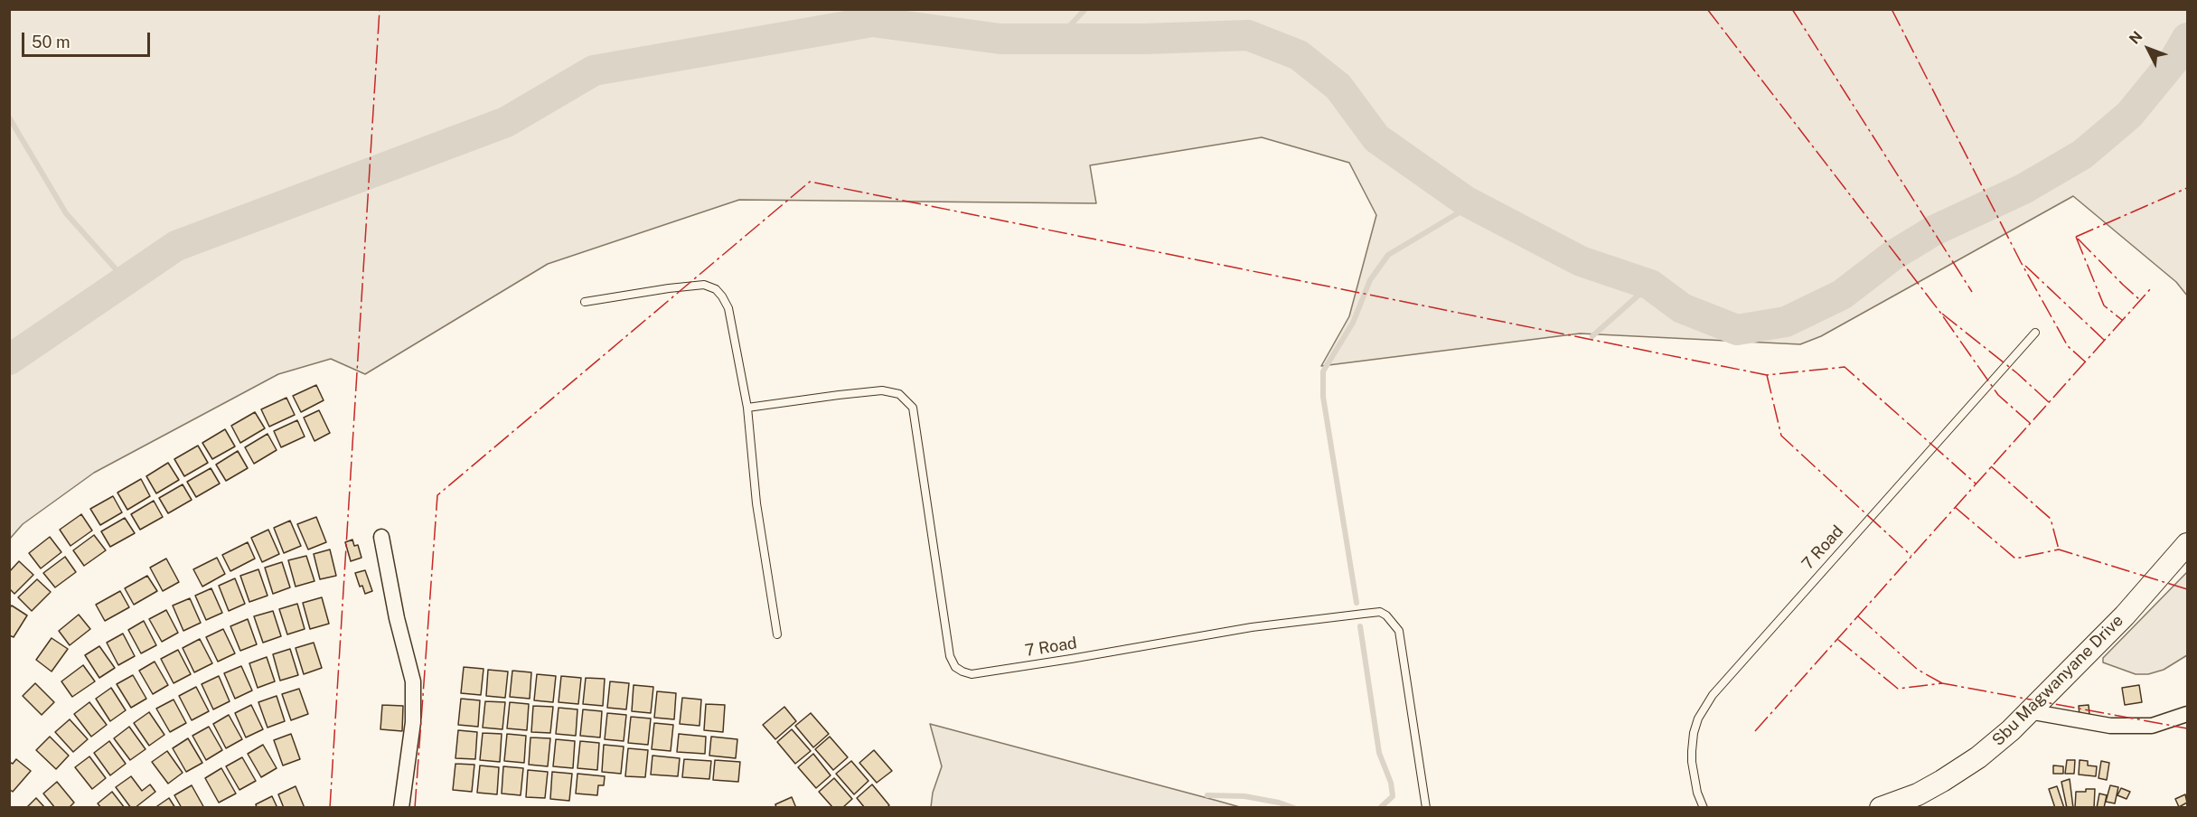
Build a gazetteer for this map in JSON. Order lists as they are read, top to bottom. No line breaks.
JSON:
{"streets":{"main road":["Sbu Magwanyane Drive"],"lane":["7 Road"]},"scale_bar":"50 m","north":"top left"}
